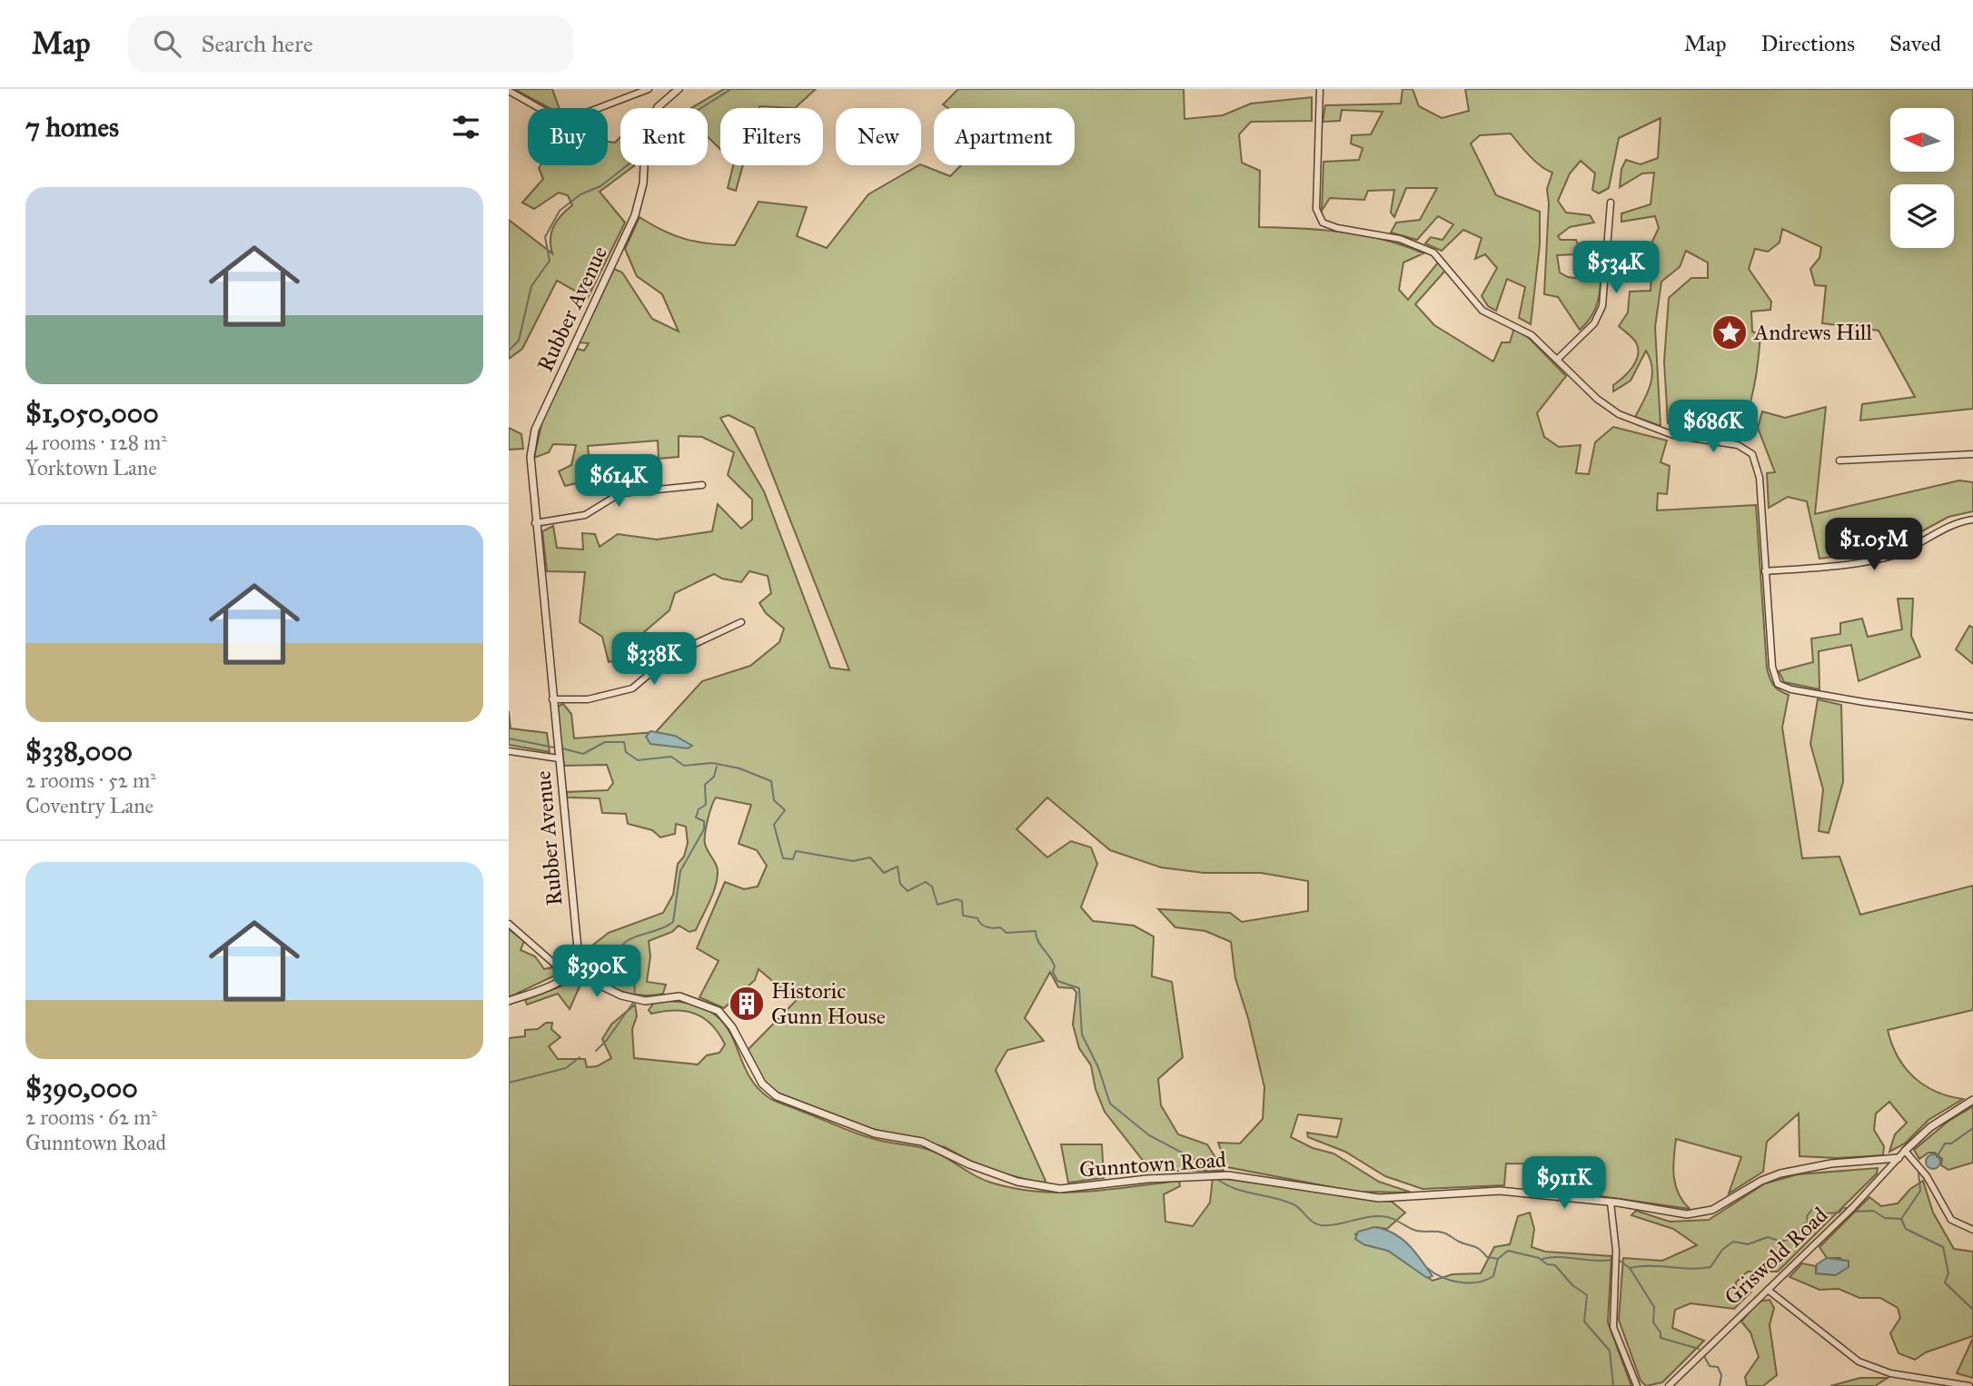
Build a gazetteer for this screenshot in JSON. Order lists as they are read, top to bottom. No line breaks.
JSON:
{"streets":{"street":["Rubber Avenue","Gunntown Road","Griswold Road"]},"crossings":[["Rubber Avenue","Gunntown Road"],["Gunntown Road","Griswold Road"]],"places":{"place":["Andrews Hill"],"building":["Historic Gunn House"]},"north":"left","page":{"header":"Map","search":"Search here","nav":["Map","Directions","Saved"],"heading":"7 homes","chip":["Buy","Rent","Filters","New","Apartment"],"list":[{"name":"$1,050,000","note":"4 rooms · 128 m² · Yorktown Lane"},{"name":"$338,000","note":"2 rooms · 52 m² · Coventry Lane"},{"name":"$390,000","note":"2 rooms · 62 m² · Gunntown Road"}],"price":["$534K","$686K","$614K","$1.05M","$338K","$390K","$911K"]}}
